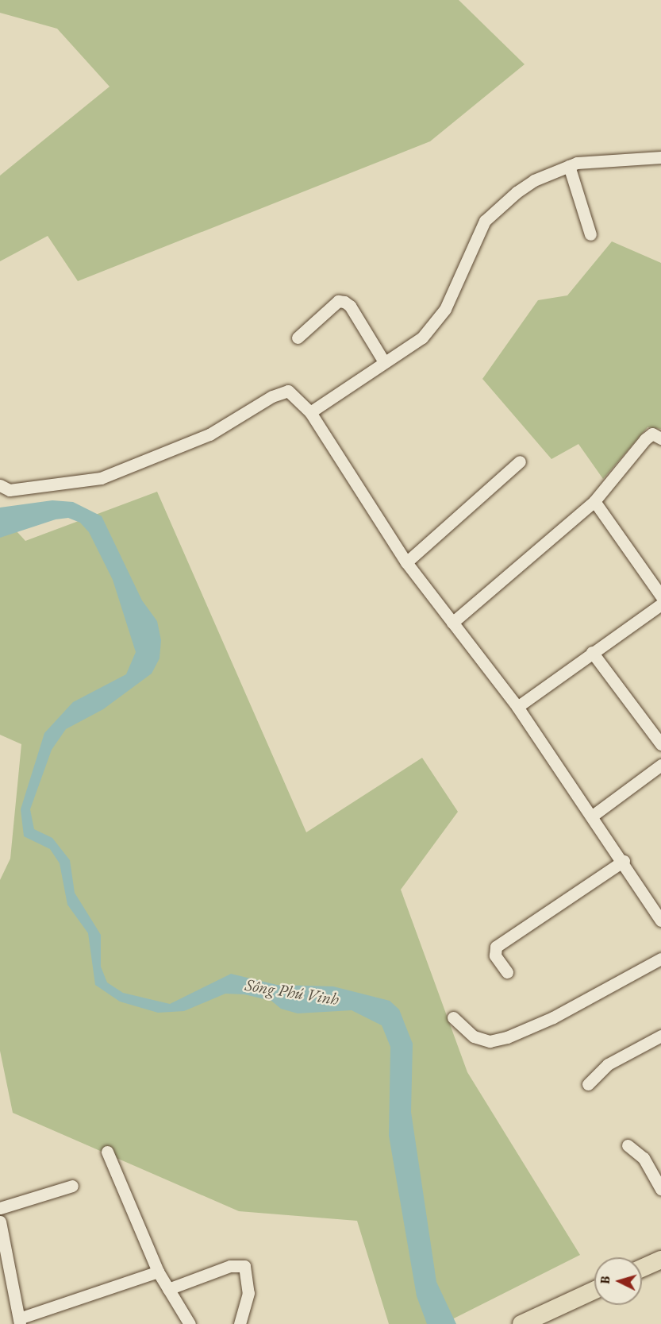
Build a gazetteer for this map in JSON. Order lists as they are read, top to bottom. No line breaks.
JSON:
{"water":["Sông Phú Vinh"],"north":"left"}
